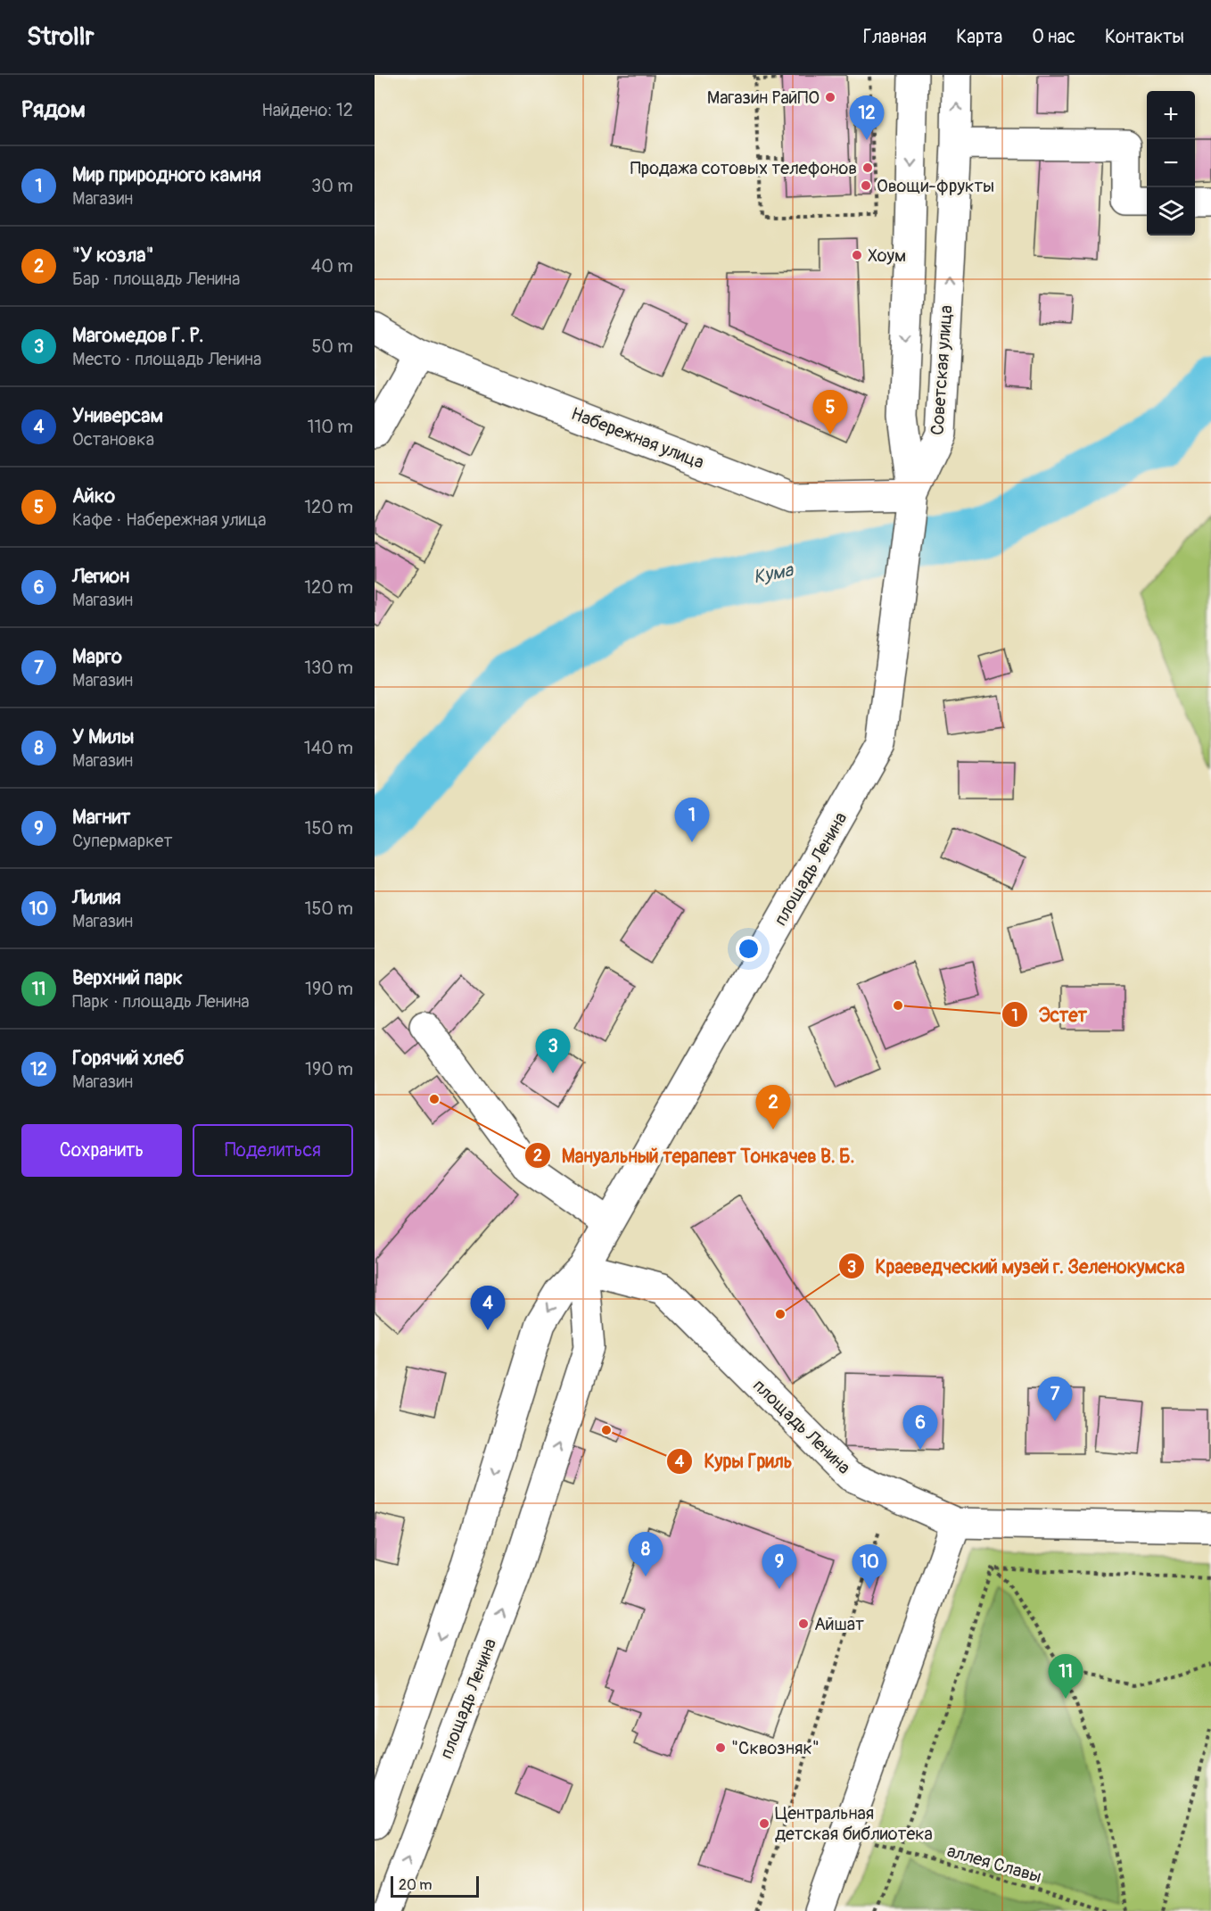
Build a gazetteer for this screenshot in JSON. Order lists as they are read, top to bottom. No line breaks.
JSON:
{"streets":{"street":["Советская улица","Набережная улица","площадь Ленина"],"path":["аллея Славы"]},"crossings":[["Советская улица","Набережная улица"],["Советская улица","площадь Ленина"],["Набережная улица","площадь Ленина"]],"water":["Кума"],"places":["Магазин РайПО","Продажа сотовых телефонов","Овощи-фрукты","Хоум","Эстет","Мануальный терапевт Тонкачев В. Б.","Краеведческий музей г. Зеленокумска","Куры Гриль","Айшат","\"Сквозняк\"","Центральная детская библиотека"],"scale_bar":"20 m","page":{"header":"Strollr","nav":["Главная","Карта","О нас","Контакты"],"heading":["Рядом","Найдено: 12"],"map_buttons":["+","−"],"pins":["12","5","1","3","2","4","7","6","8","9","10","11"],"list":[{"mark":"1","name":"Мир природного камня","note":"Магазин","value":"30 m"},{"mark":"2","name":"\"У козла\"","note":"Бар · площадь Ленина","value":"40 m"},{"mark":"3","name":"Магомедов Г. Р.","note":"Место · площадь Ленина","value":"50 m"},{"mark":"4","name":"Универсам","note":"Остановка","value":"110 m"},{"mark":"5","name":"Айко","note":"Кафе · Набережная улица","value":"120 m"},{"mark":"6","name":"Легион","note":"Магазин","value":"120 m"},{"mark":"7","name":"Марго","note":"Магазин","value":"130 m"},{"mark":"8","name":"У Милы","note":"Магазин","value":"140 m"},{"mark":"9","name":"Магнит","note":"Супермаркет","value":"150 m"},{"mark":"10","name":"Лилия","note":"Магазин","value":"150 m"},{"mark":"11","name":"Верхний парк","note":"Парк · площадь Ленина","value":"190 m"},{"mark":"12","name":"Горячий хлеб","note":"Магазин","value":"190 m"}],"buttons":["Сохранить","Поделиться"],"scale":"20 m"}}
